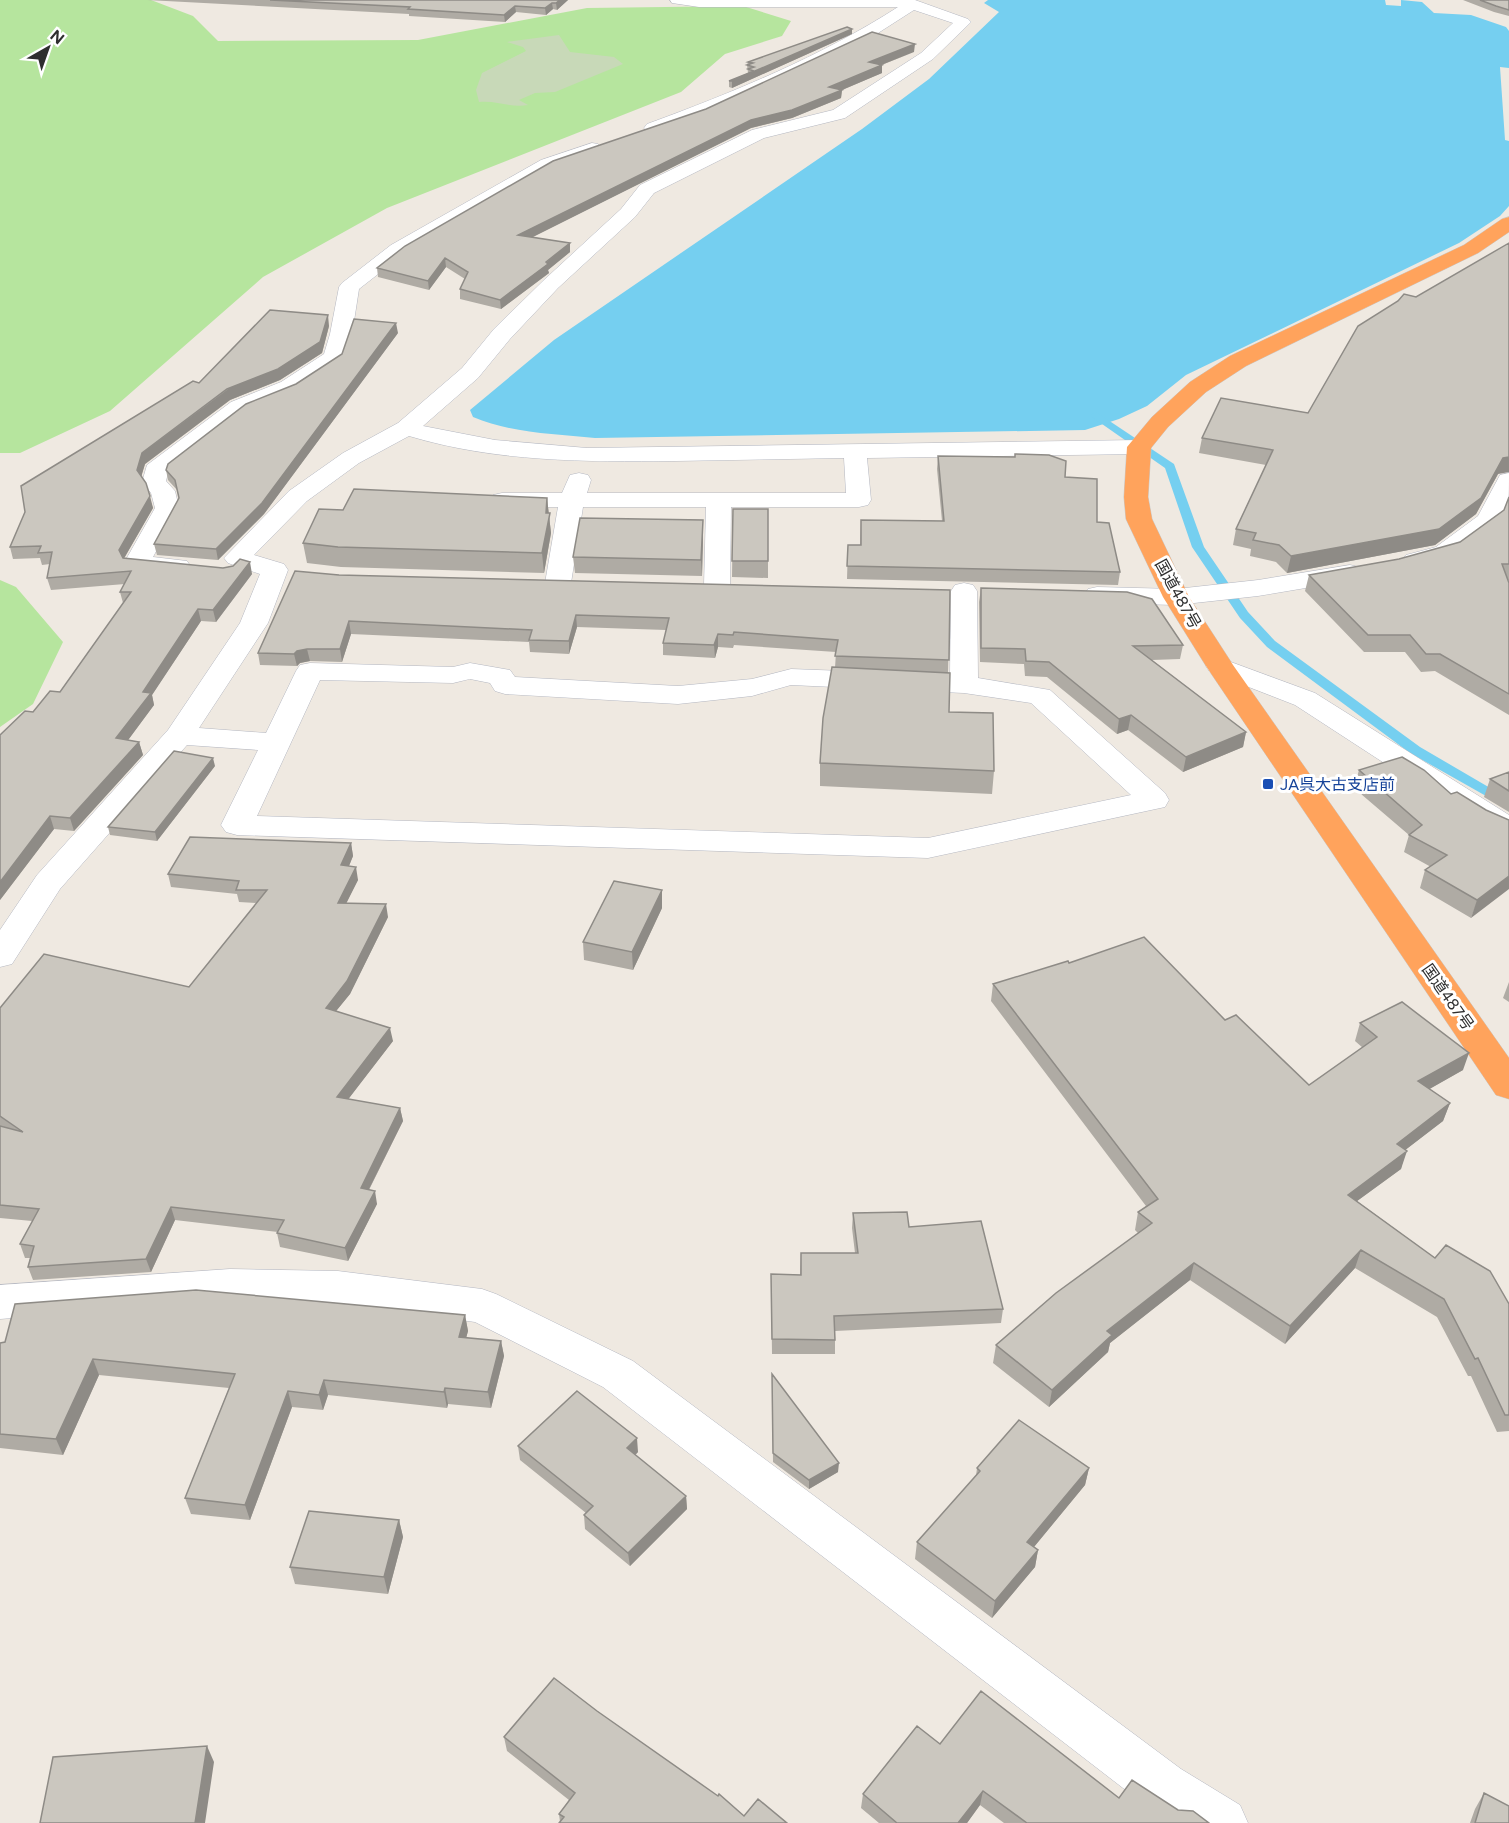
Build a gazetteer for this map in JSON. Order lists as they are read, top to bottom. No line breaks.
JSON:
{"streets":{"highway":["国道487号"]},"places":{"transit":["JA呉大古支店前"]},"north":"top right"}
